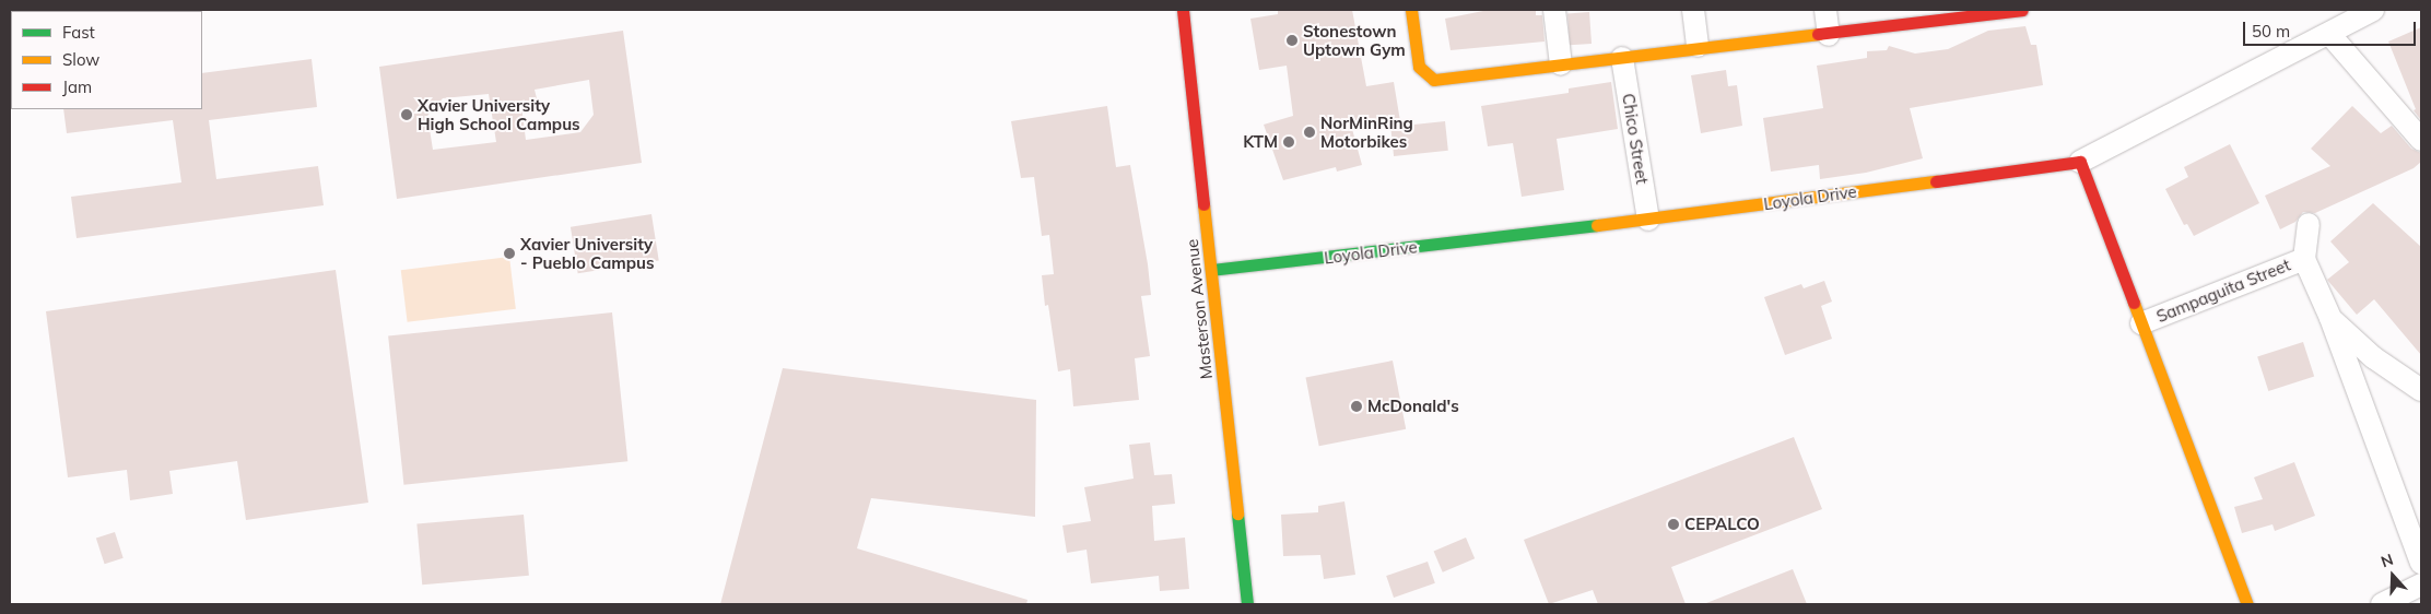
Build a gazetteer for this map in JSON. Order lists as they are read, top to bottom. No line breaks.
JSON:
{"streets":{"street":["Chico Street","Loyola Drive","Sampaguita Street","Masterson Avenue"]},"crossings":[["Chico Street","Loyola Drive"],["Loyola Drive","Masterson Avenue"]],"places":["Stonestown Uptown Gym","Xavier University High School Campus","NorMinRing Motorbikes","KTM","Xavier University - Pueblo Campus","McDonald's","CEPALCO"],"legend":["Fast","Slow","Jam"],"scale_bar":"50 m","north":"top"}
